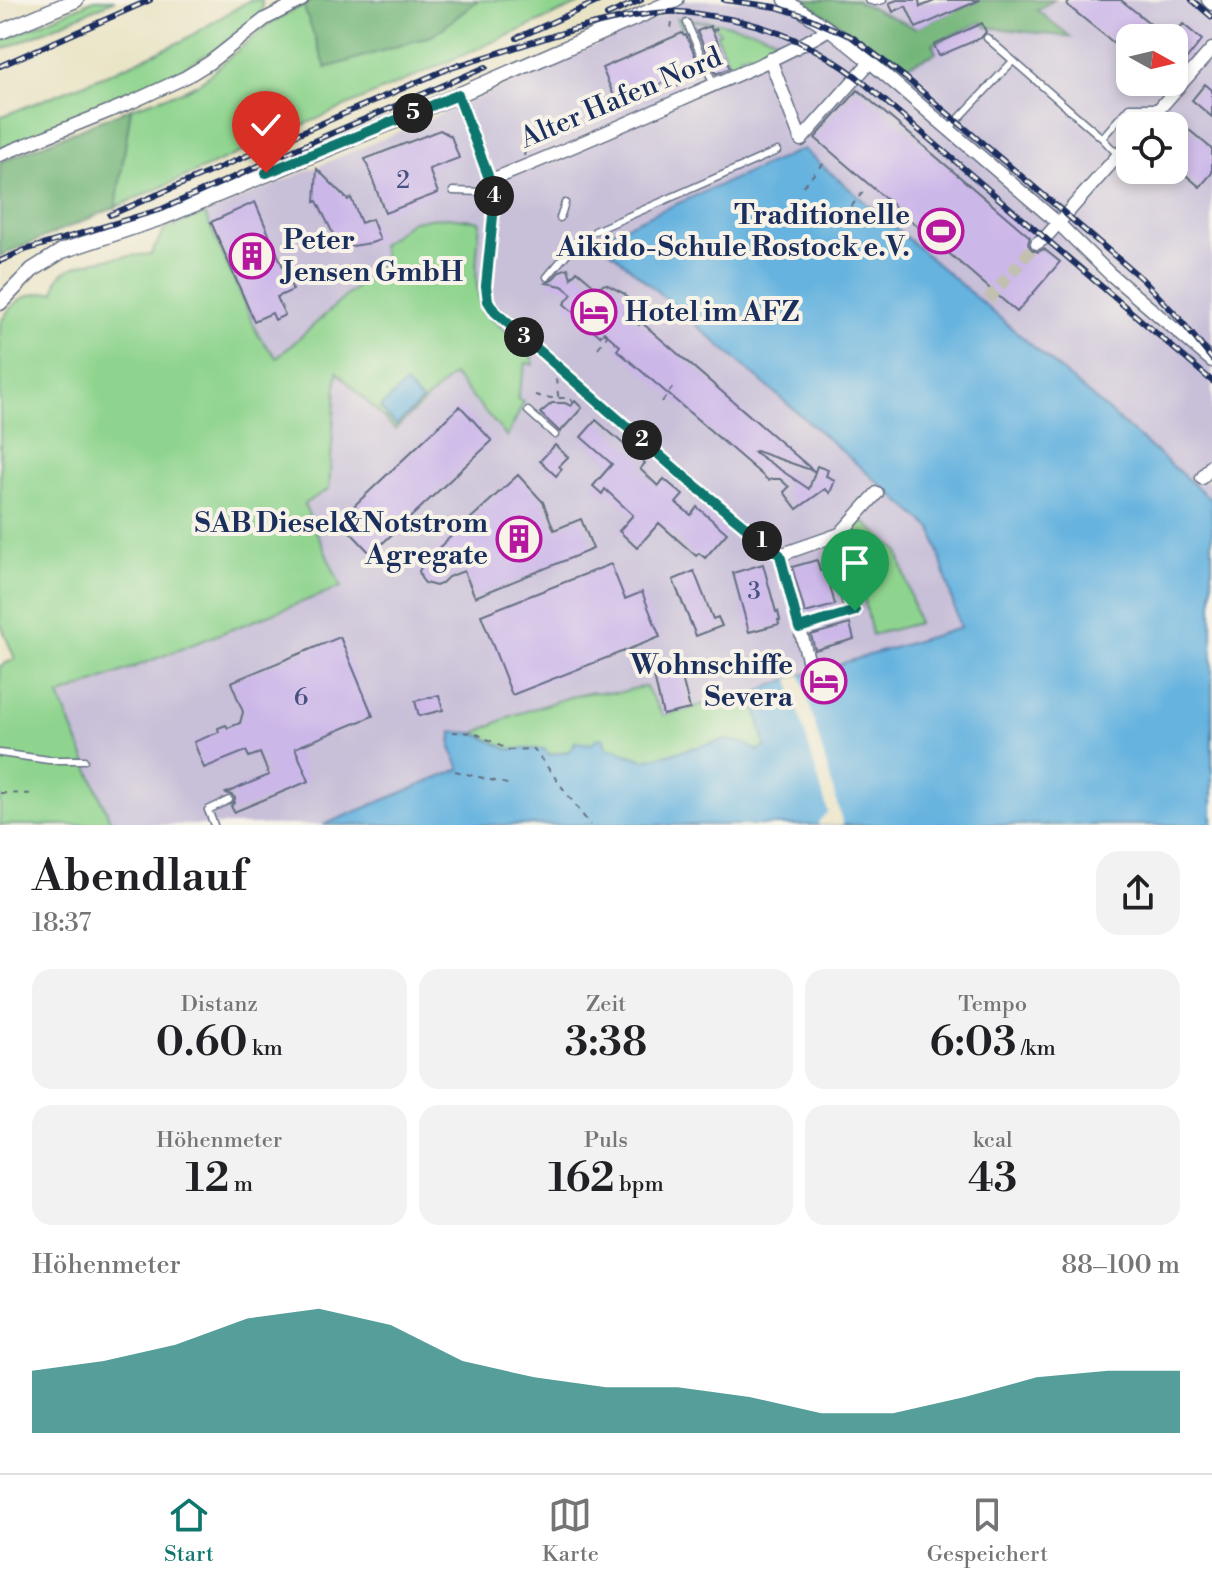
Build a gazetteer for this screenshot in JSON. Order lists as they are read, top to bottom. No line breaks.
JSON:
{"streets":{"street":["Alter Hafen Nord"]},"places":{"sports":["Traditionelle Aikido-Schule Rostock e.V."],"building":["Peter Jensen GmbH","SAB Diesel&Notstrom Agregate"],"hotel":["Hotel im AFZ","Wohnschiffe Severa"]},"house_numbers":["2","3","6"],"north":"right","page":{"pins":["5","4","3","2","1"],"heading":["Abendlauf","18:37"],"stats":[["Distanz","0.60 km"],["Zeit","3:38"],["Tempo","6:03 /km"],["Höhenmeter","12 m"],["Puls","162 bpm"],["kcal","43"]],"chart":["Höhenmeter","88–100 m"],"tabs":["Start","Karte","Gespeichert"]}}
